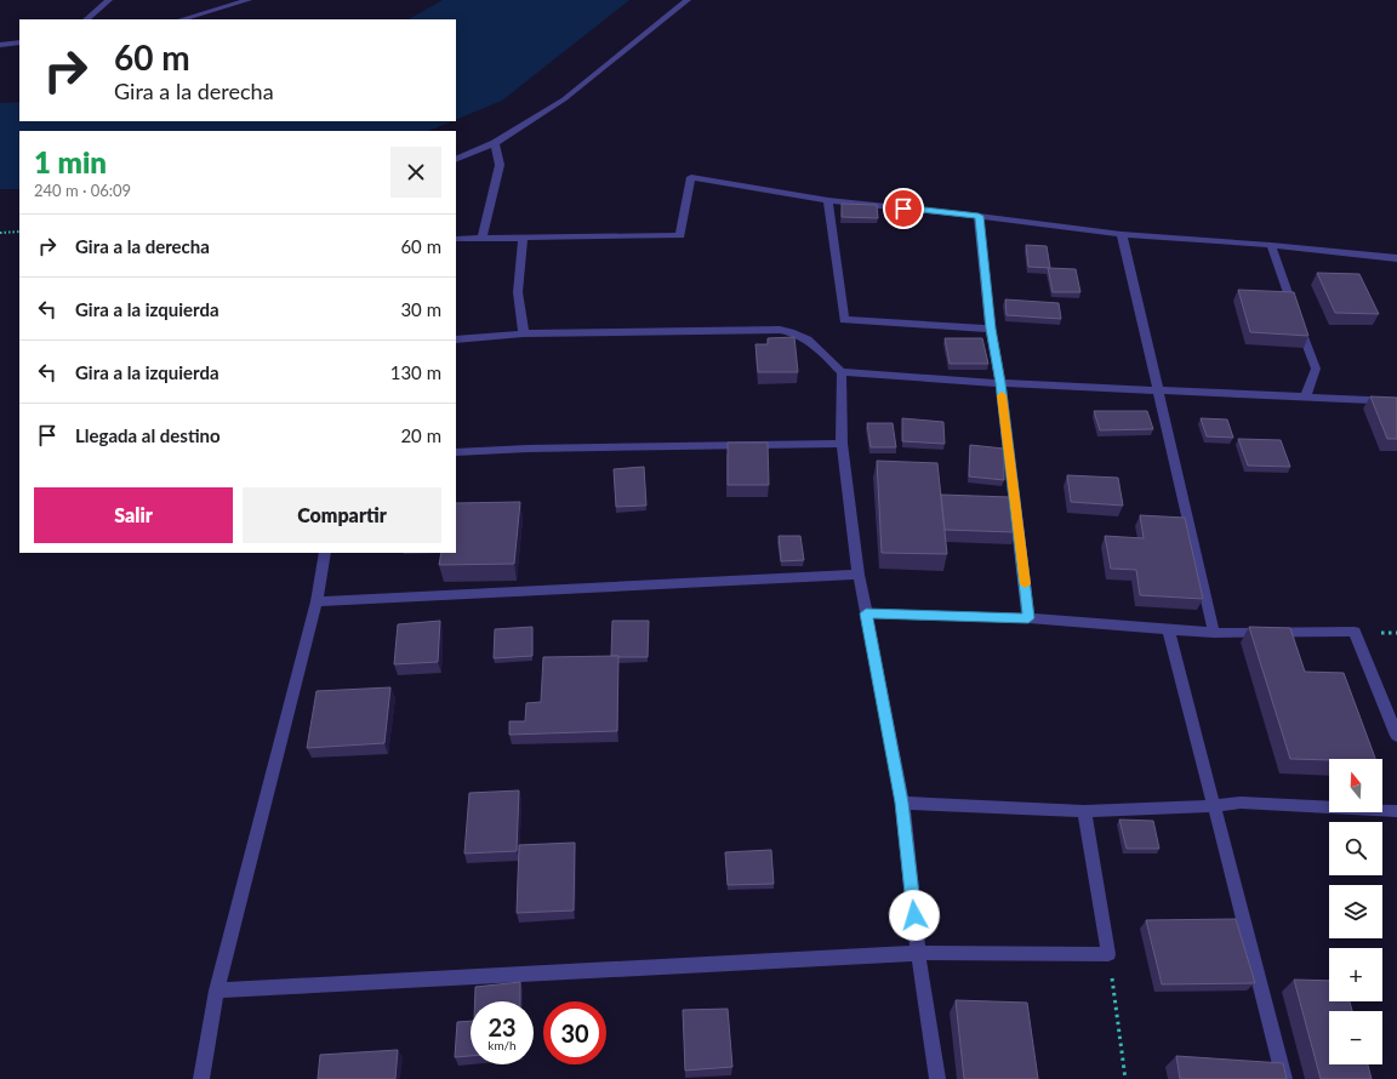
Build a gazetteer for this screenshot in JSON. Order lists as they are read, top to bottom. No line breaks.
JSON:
{"north":"top","page":{"turn":["60 m","Gira a la derecha"],"heading":["1 min","240 m · 06:09"],"list":[{"name":"Gira a la derecha","value":"60 m"},{"name":"Gira a la izquierda","value":"30 m"},{"name":"Gira a la izquierda","value":"130 m"},{"name":"Llegada al destino","value":"20 m"}],"buttons":["Salir","Compartir"],"map_buttons":["+","−"],"speed":"23 km/h","limit":"30"}}
